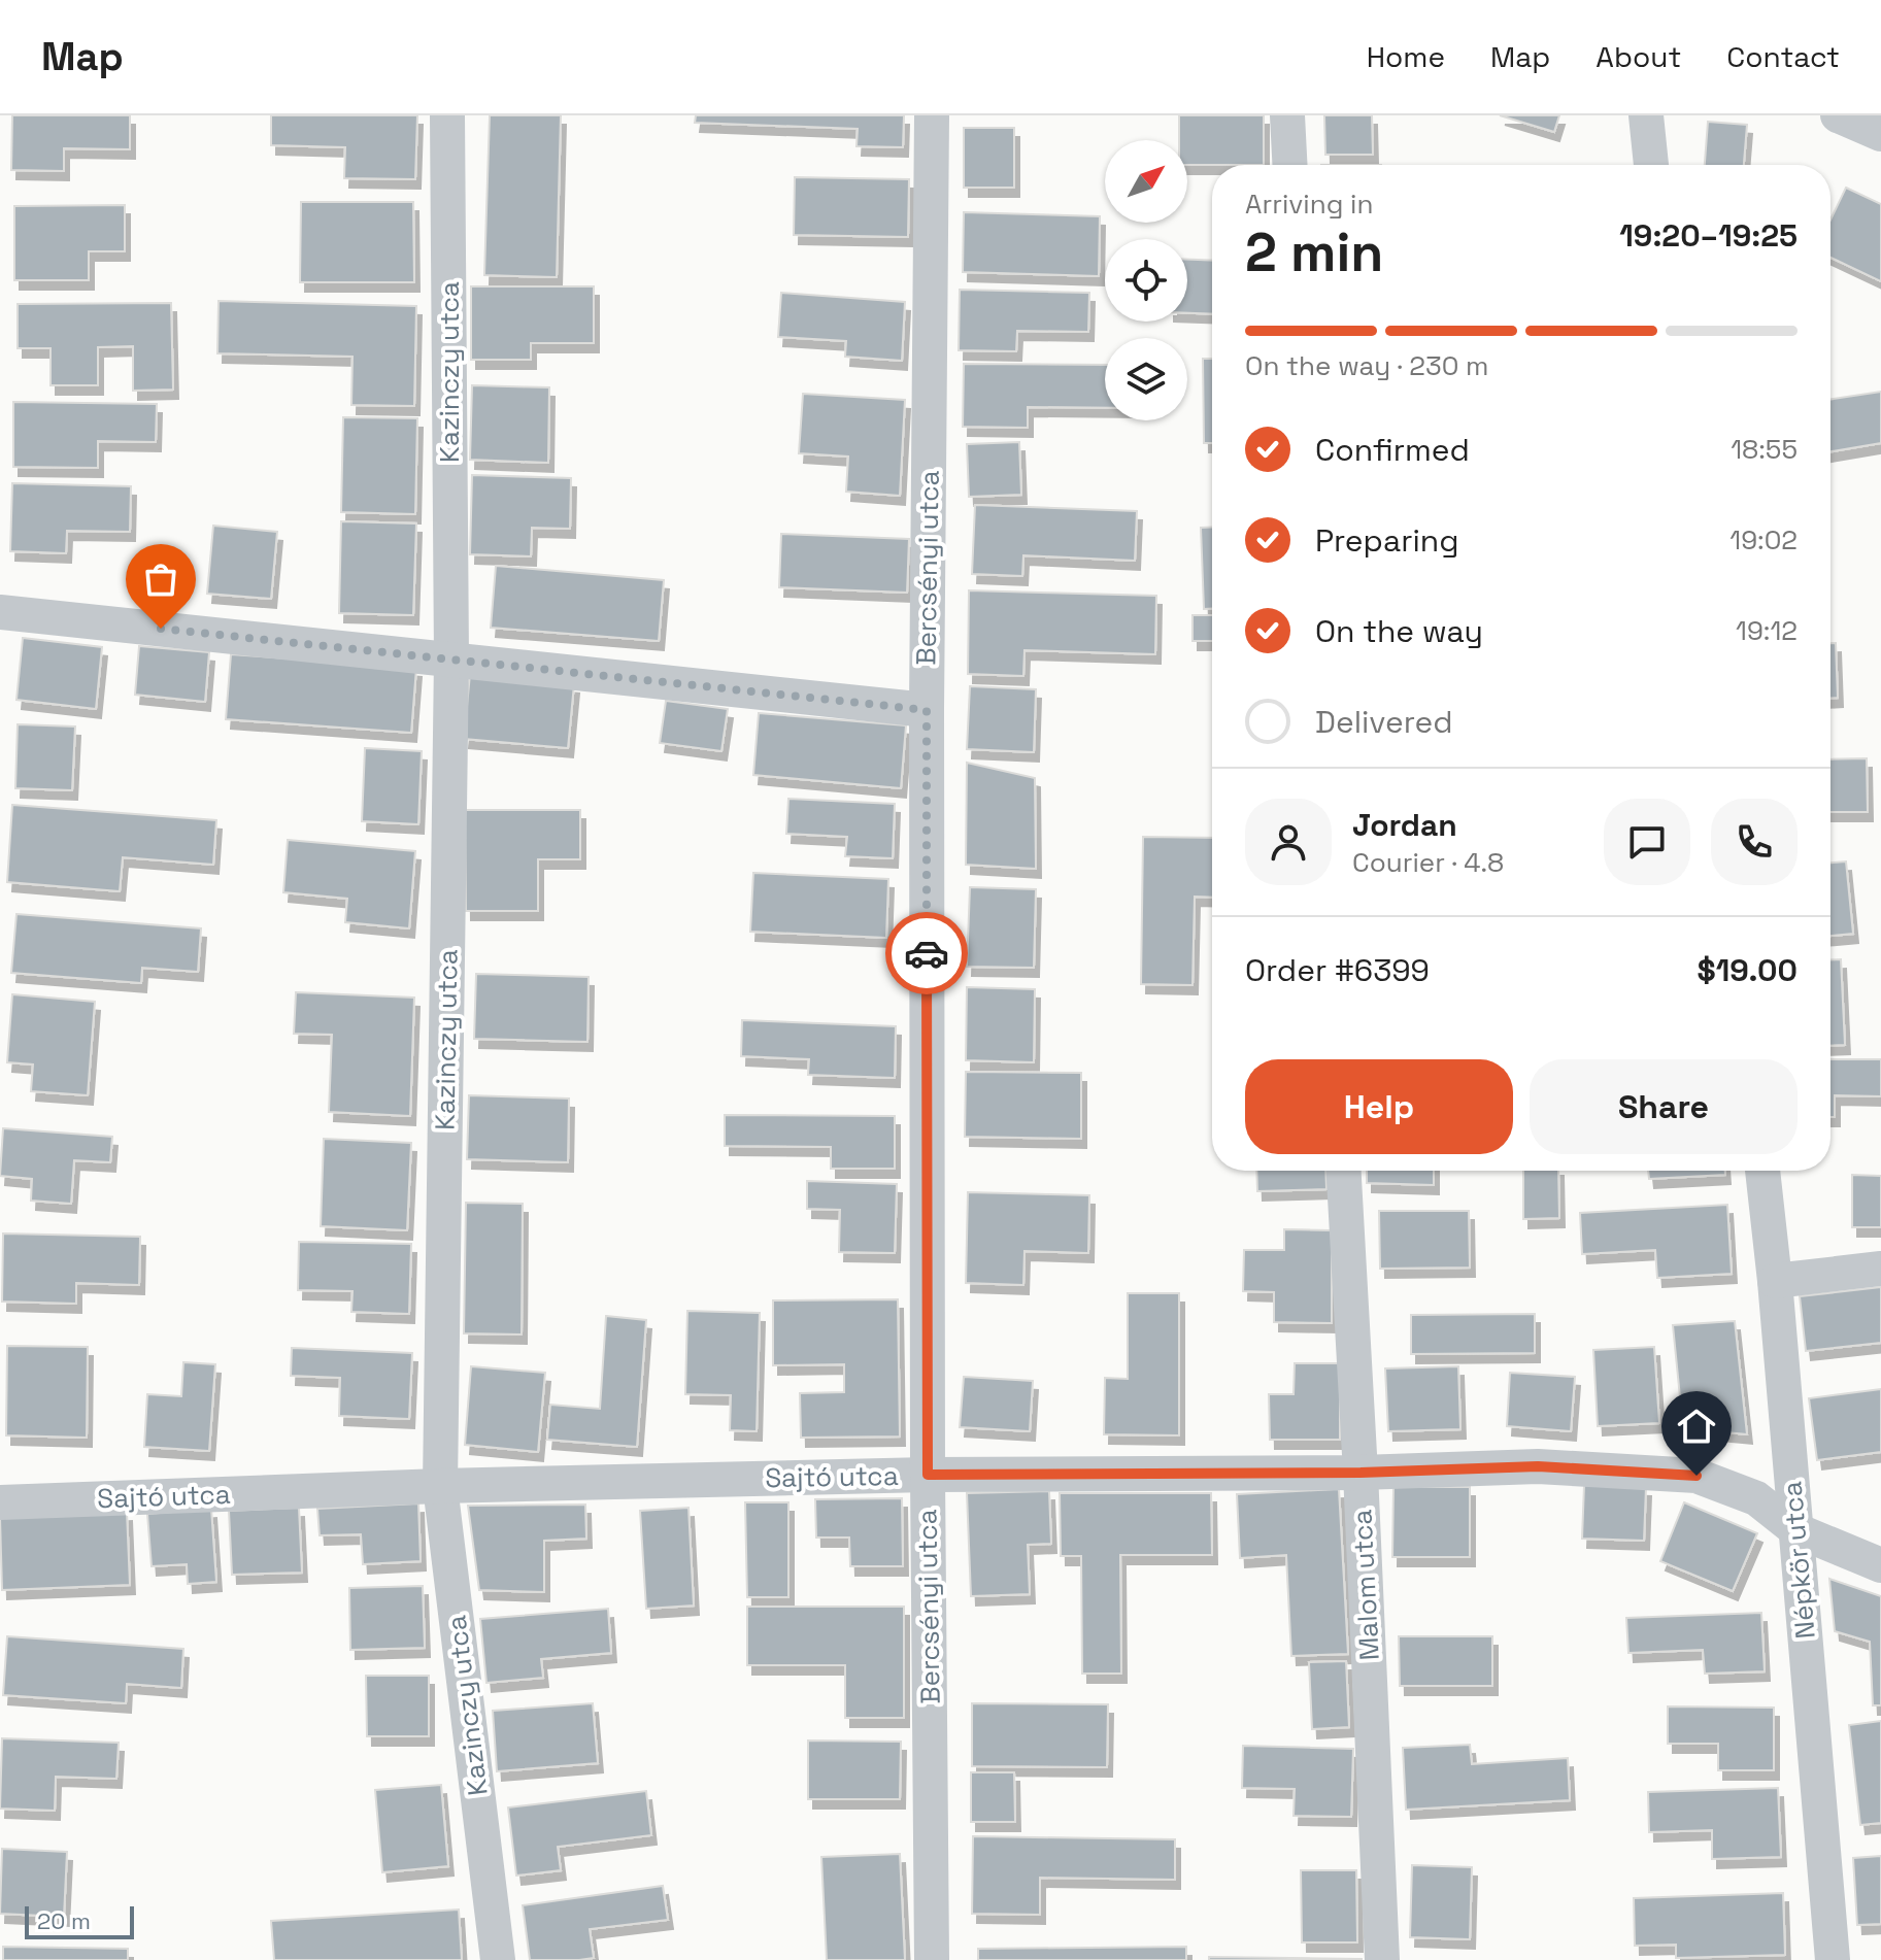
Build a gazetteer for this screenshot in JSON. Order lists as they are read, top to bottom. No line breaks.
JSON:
{"streets":{"street":["Kazinczy utca","Bercsényi utca","Sajtó utca","Népkör utca","Malom utca"]},"crossings":[["Kazinczy utca","Sajtó utca"],["Bercsényi utca","Sajtó utca"],["Sajtó utca","Népkör utca"],["Sajtó utca","Malom utca"]],"scale_bar":"20 m","north":"top right","page":{"header":"Map","nav":["Home","Map","About","Contact"],"heading":["2 min","Arriving in","19:20–19:25"],"panel":["Jordan","Courier · 4.8","Order #6399","$19.00"],"bar":"On the way · 230 m","list":[["Confirmed","18:55"],["Preparing","19:02"],["On the way","19:12"],"Delivered"],"buttons":["Help","Share"],"scale":"20 m"}}
